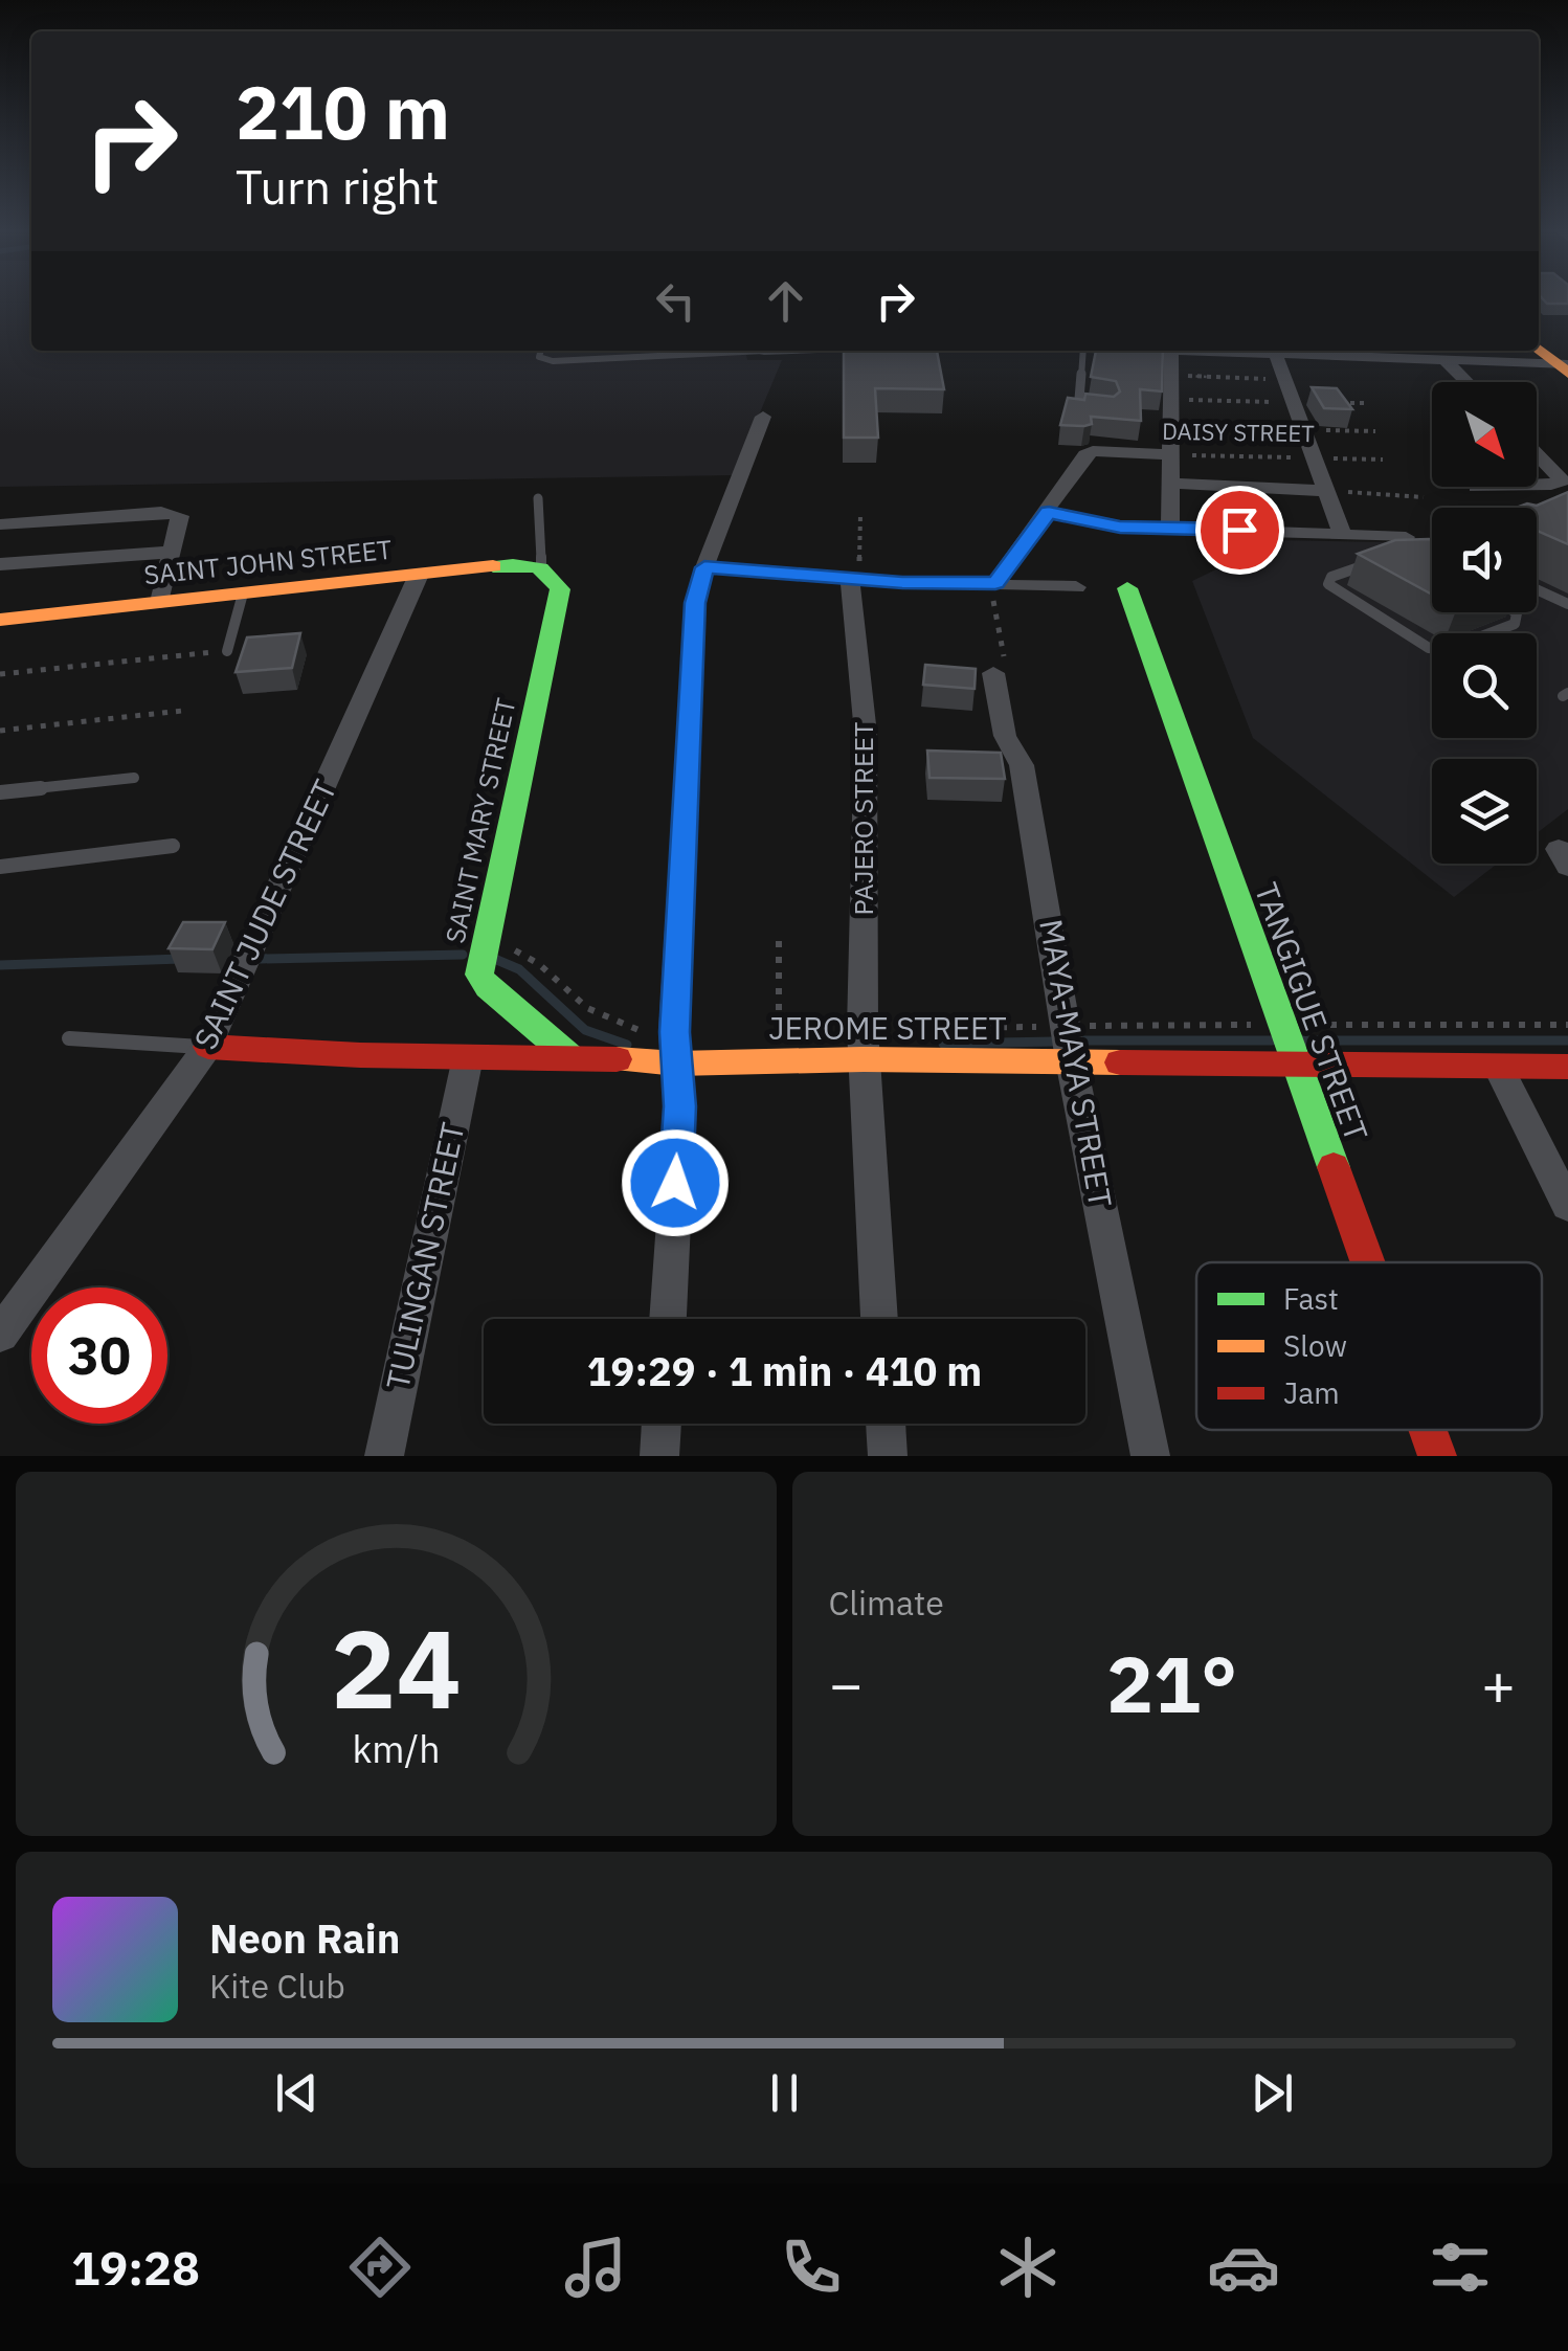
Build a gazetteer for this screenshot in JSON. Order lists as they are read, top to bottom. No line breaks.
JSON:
{"streets":{"street":["DAISY STREET","SAINT JOHN STREET","PAJERO STREET","SAINT MARY STREET","SAINT JUDE STREET","TANGIGUE STREET","JEROME STREET","MAYA-MAYA STREET","TULINGAN STREET"]},"crossings":[["SAINT JOHN STREET","SAINT MARY STREET"],["SAINT JOHN STREET","SAINT JUDE STREET"],["PAJERO STREET","JEROME STREET"],["SAINT MARY STREET","JEROME STREET"],["SAINT JUDE STREET","JEROME STREET"],["TANGIGUE STREET","JEROME STREET"],["JEROME STREET","MAYA-MAYA STREET"],["JEROME STREET","TULINGAN STREET"]],"legend":["Fast","Slow","Jam"],"north":"bottom right","page":{"turn":["210 m","Turn right"],"limit":"30","trip":"19:29 · 1 min · 410 m","tile":"Climate","heat":["−","21°","+"],"song":["Neon Rain","Kite Club"],"tabs":"19:28","gauge":["24","km/h"]}}
